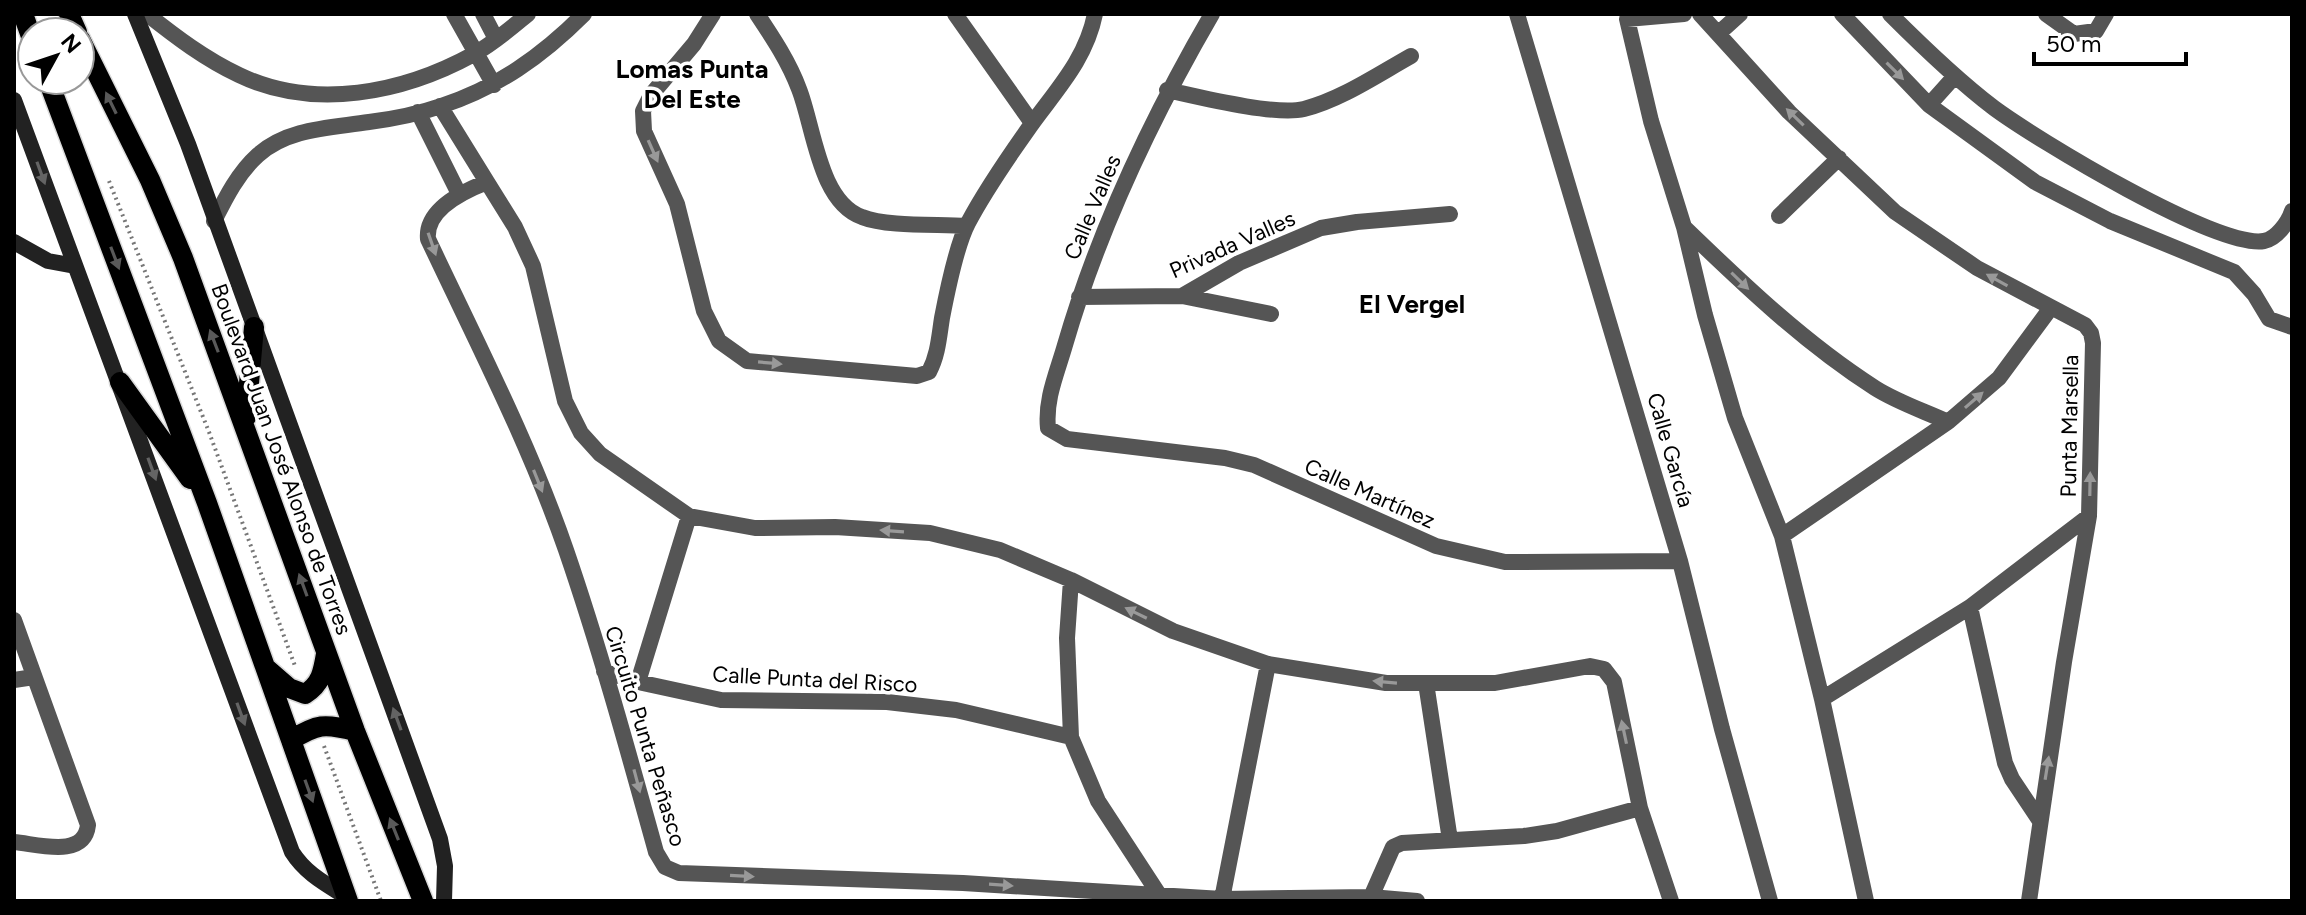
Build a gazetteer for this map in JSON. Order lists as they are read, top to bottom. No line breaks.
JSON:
{"streets":{"main road":["Boulevard Juan José Alonso de Torres"],"street":["Calle Valles","Privada Valles","Punta Marsella","Calle García","Calle Martínez","Calle Punta del Risco","Circuito Punta Peñasco"]},"crossings":[["Calle Valles","Privada Valles"],["Calle Valles","Calle Martínez"],["Calle García","Calle Martínez"],["Calle Punta del Risco","Circuito Punta Peñasco"]],"districts":["Lomas Punta Del Este","El Vergel"],"scale_bar":"50 m","north":"top right"}
